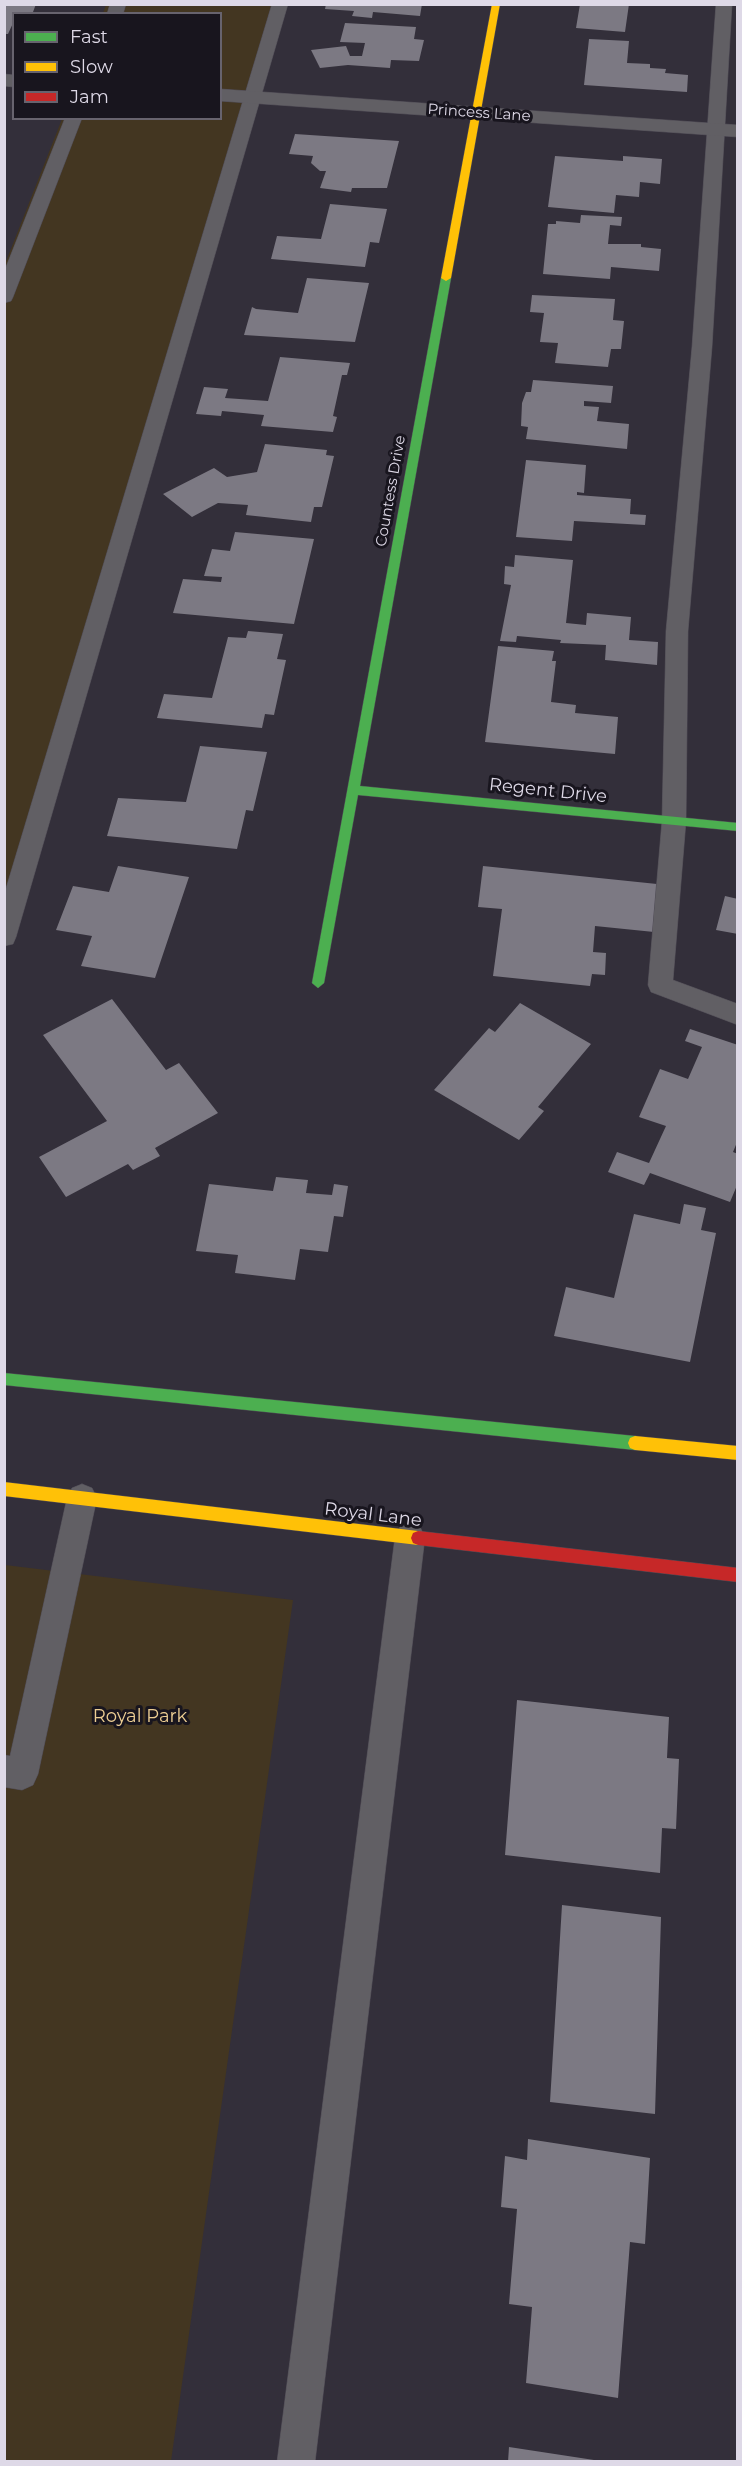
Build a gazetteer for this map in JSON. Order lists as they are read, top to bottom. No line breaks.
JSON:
{"streets":{"street":["Princess Lane","Countess Drive","Regent Drive","Royal Lane"]},"crossings":[["Princess Lane","Countess Drive"],["Countess Drive","Regent Drive"]],"parks":["Royal Park"],"legend":["Fast","Slow","Jam"]}
